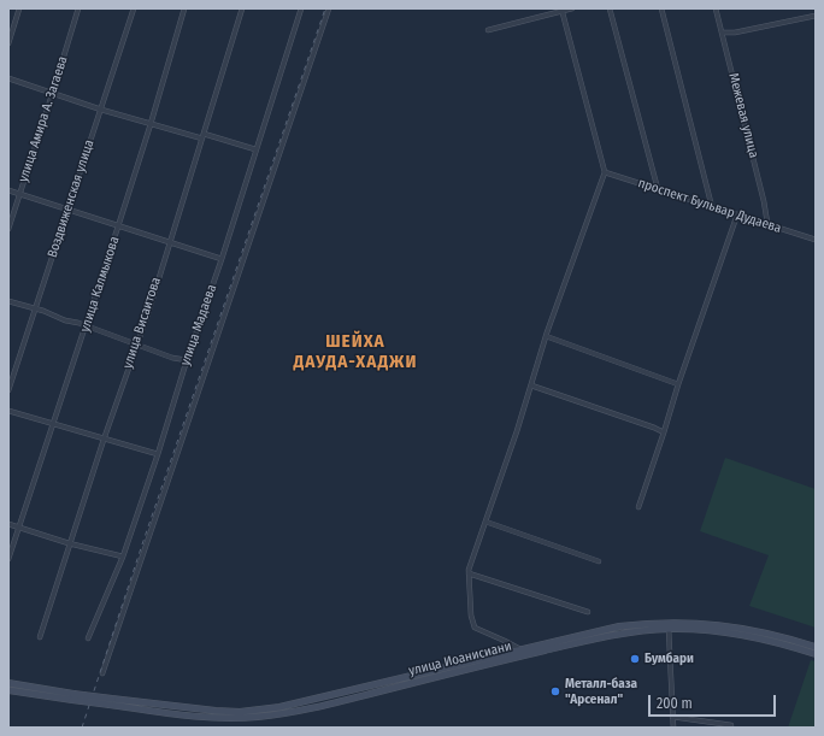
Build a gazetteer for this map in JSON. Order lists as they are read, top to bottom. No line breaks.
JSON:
{"streets":{"main road":["улица Иоанисиани"],"street":["Межевая улица","улица Амира А. Загаева","Воздвиженская улица","проспект Бульвар Дудаева","улица Калмыкова","улица Висаитова","улица Мадаева"]},"crossings":[["Межевая улица","проспект Бульвар Дудаева"]],"districts":["ШЕЙХА ДАУДА-ХАДЖИ"],"places":["Бумбари","Металл-база \"Арсенал\""],"scale_bar":"200 m"}
